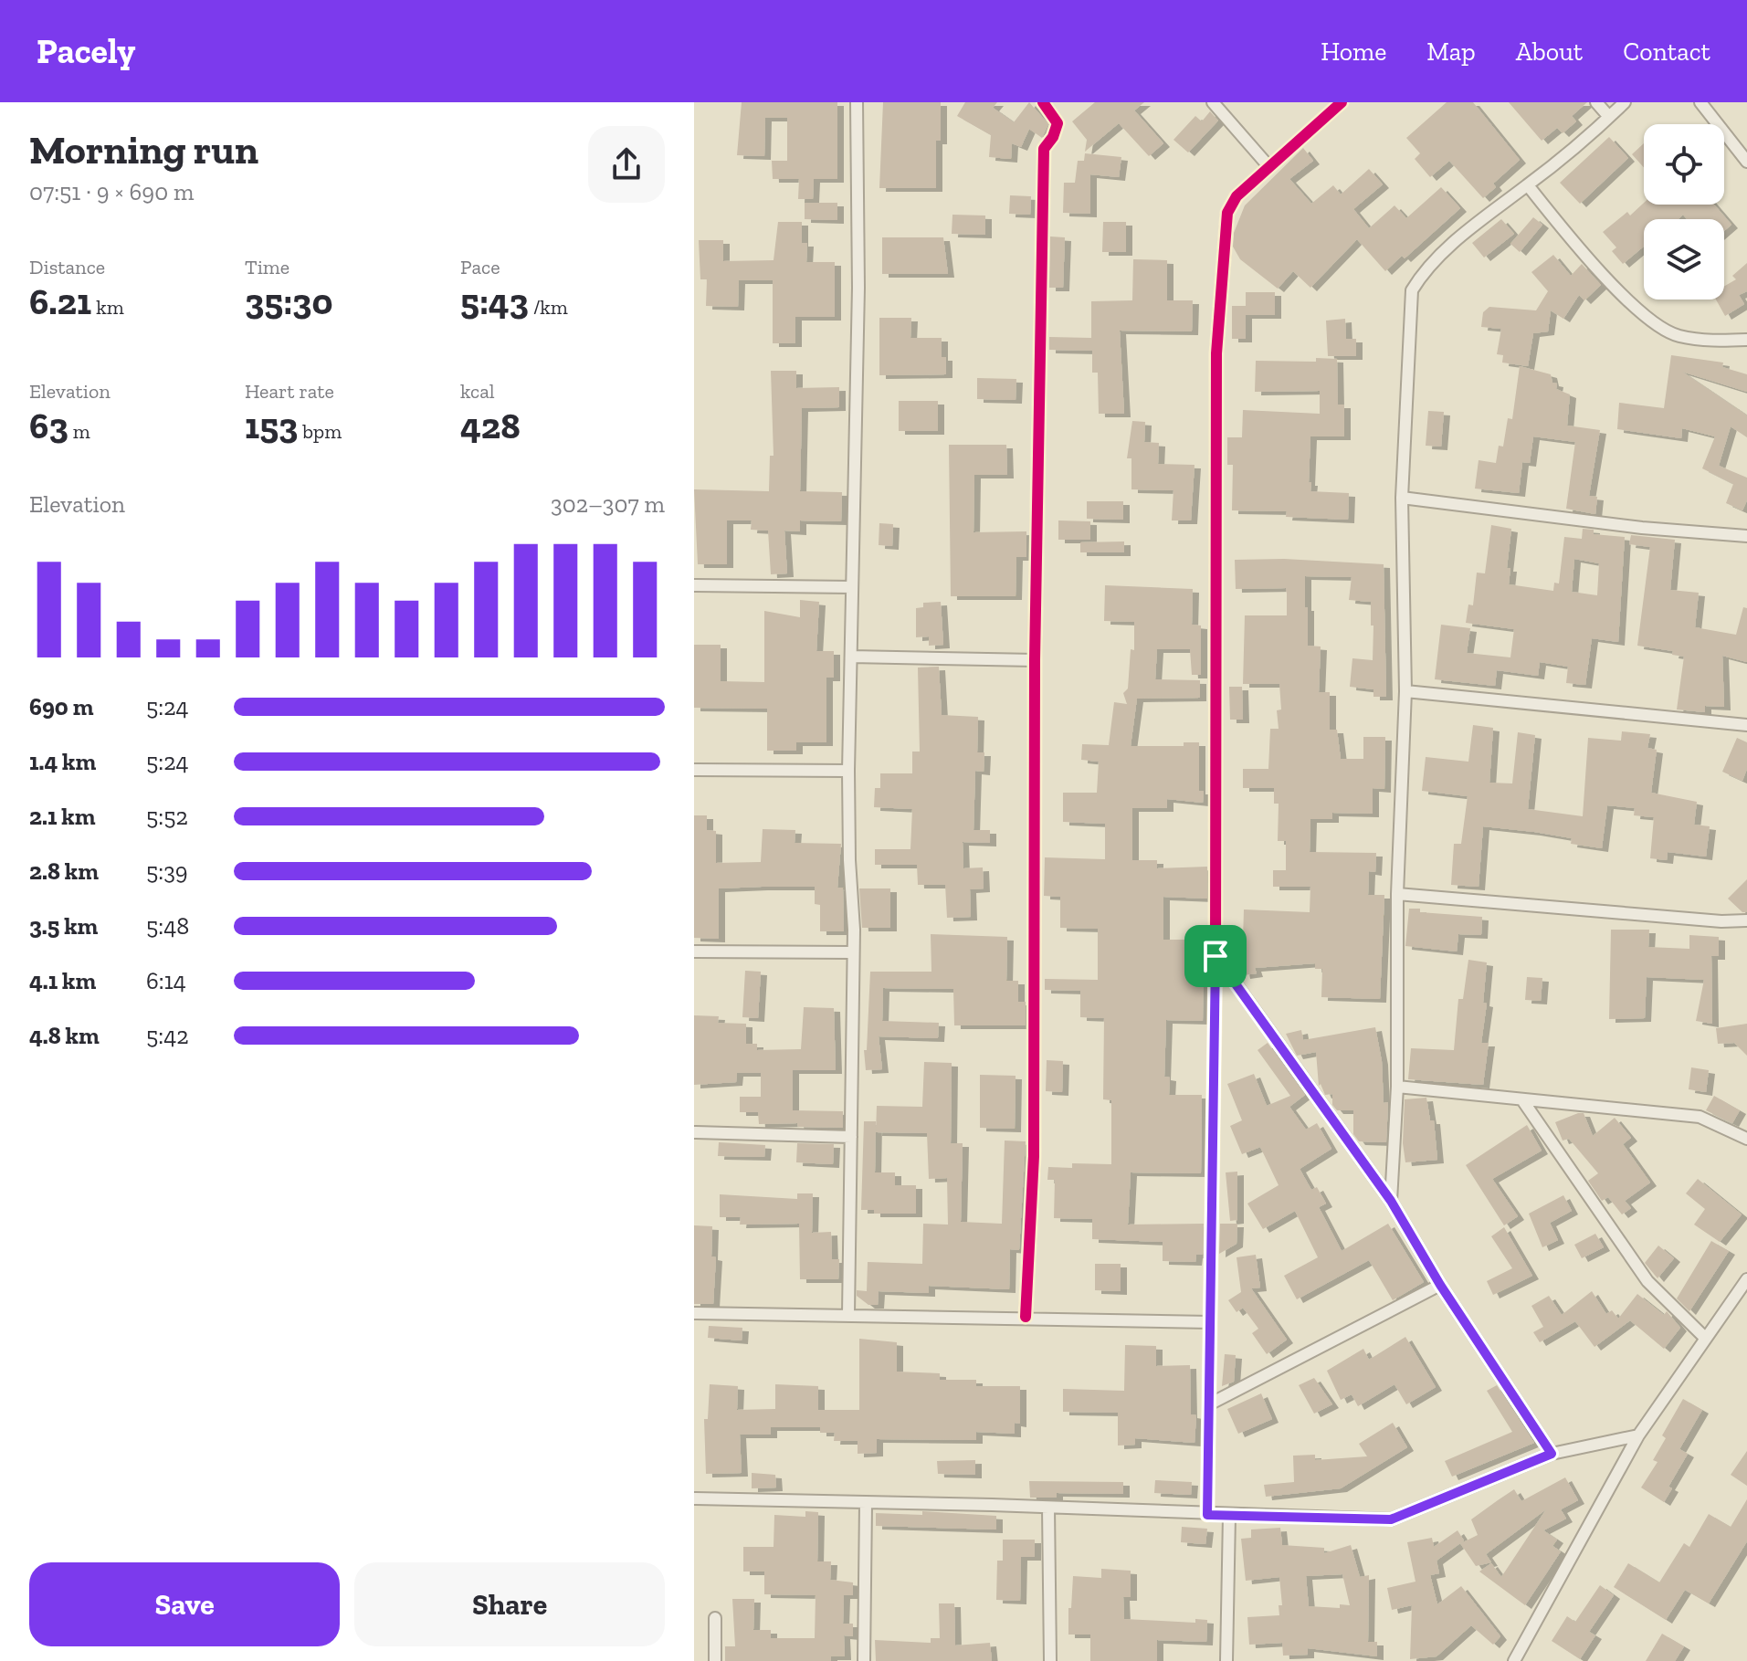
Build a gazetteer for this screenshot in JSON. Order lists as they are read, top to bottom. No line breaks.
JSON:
{"page":{"header":"Pacely","nav":["Home","Map","About","Contact"],"heading":["Morning run","07:51 · 9 × 690 m"],"stats":[["Distance","6.21 km"],["Time","35:30"],["Pace","5:43 /km"],["Elevation","63 m"],["Heart rate","153 bpm"],["kcal","428"]],"chart":["Elevation","302–307 m"],"list":[{"name":"690 m","note":"5:24"},{"name":"1.4 km","note":"5:24"},{"name":"2.1 km","note":"5:52"},{"name":"2.8 km","note":"5:39"},{"name":"3.5 km","note":"5:48"},{"name":"4.1 km","note":"6:14"},{"name":"4.8 km","note":"5:42"}],"buttons":["Save","Share"]}}
